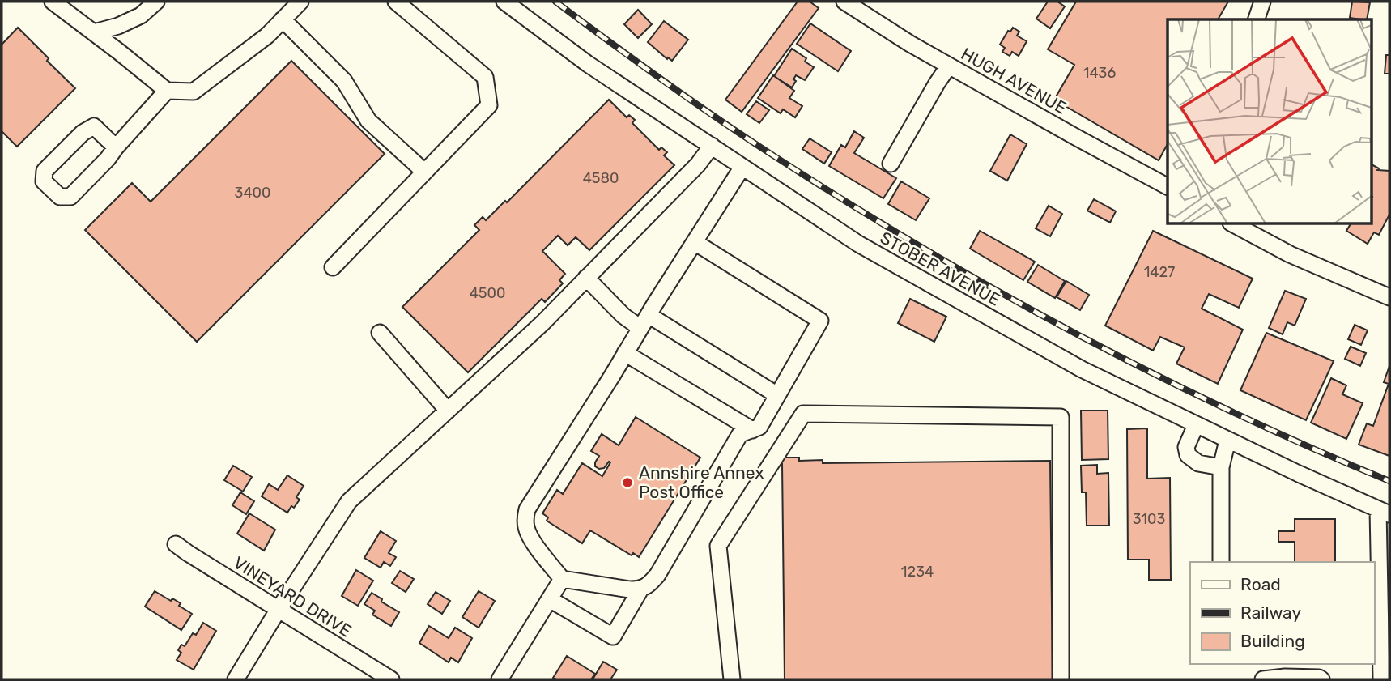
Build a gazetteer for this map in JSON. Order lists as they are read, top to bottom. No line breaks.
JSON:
{"streets":{"street":["HUGH AVENUE","STOBER AVENUE","VINEYARD DRIVE"]},"places":["Annshire Annex Post Office"],"house_numbers":["1436","4580","3400","1427","4500","3103","1234"],"legend":["Road","Railway","Building"]}
